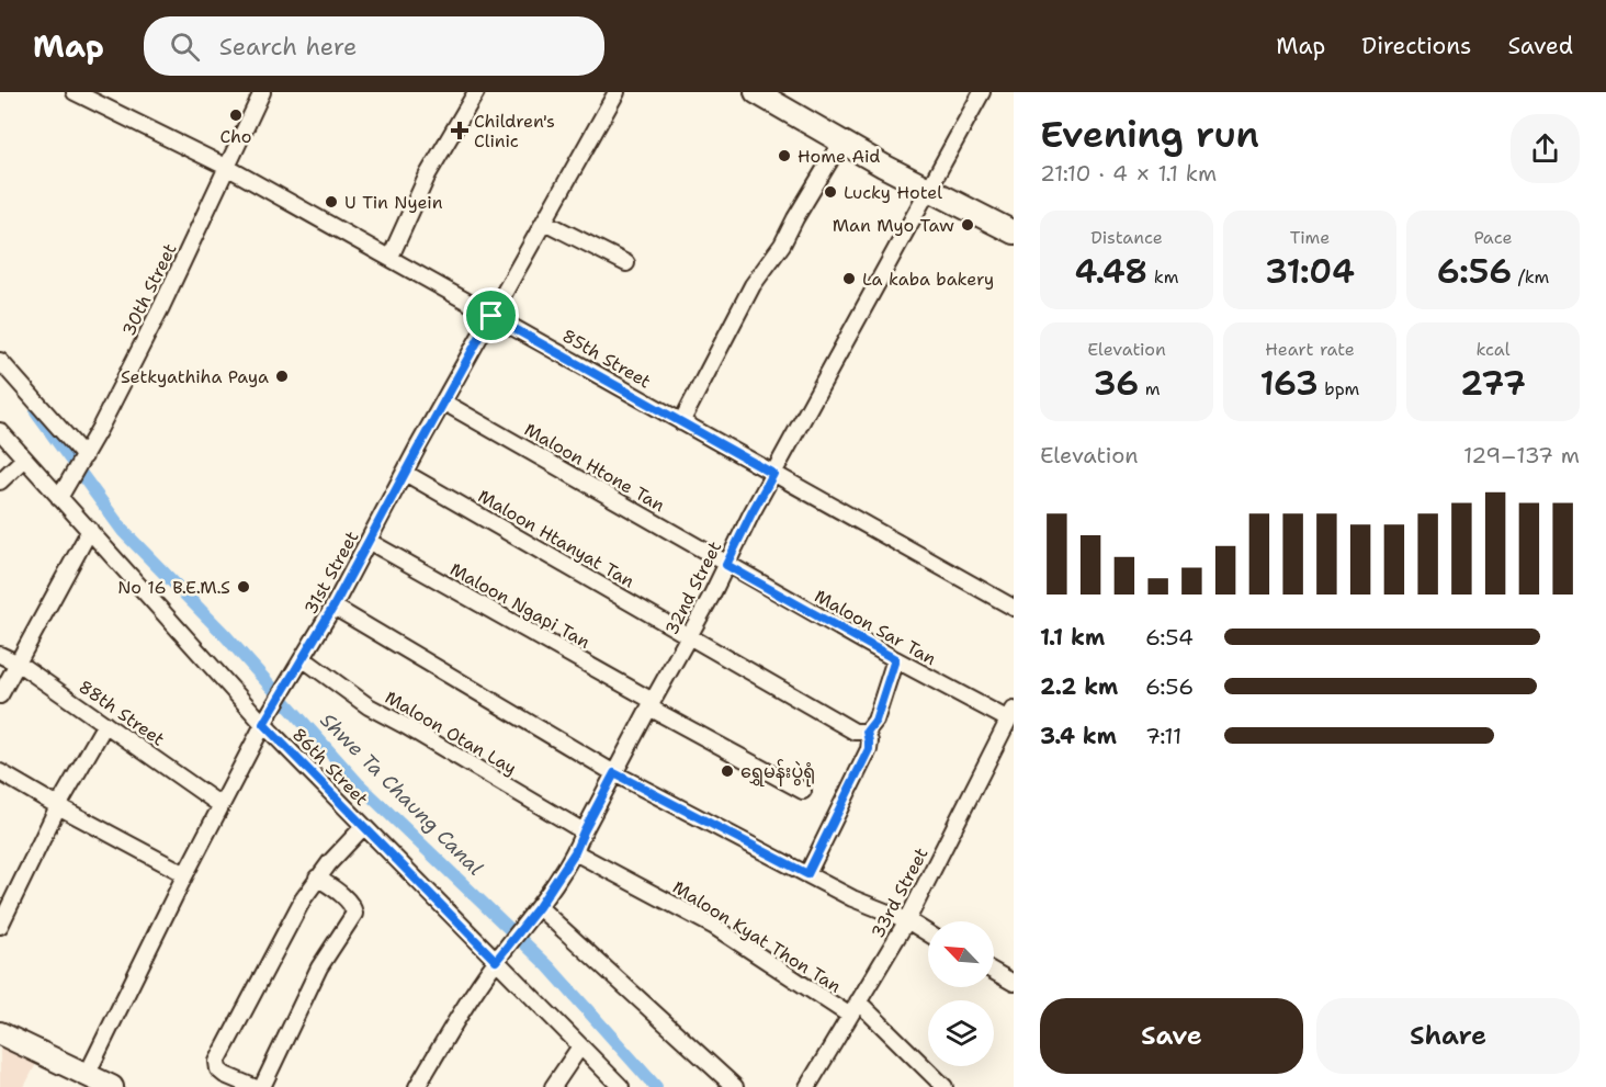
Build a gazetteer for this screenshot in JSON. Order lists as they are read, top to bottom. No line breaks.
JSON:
{"streets":{"street":["30th Street","85th Street","Maloon Htone Tan","Maloon Htanyat Tan","31st Street","32nd Street","Maloon Ngapi Tan","Maloon Sar Tan","88th Street","Maloon Otan Lay","86th Street","33rd Street","Maloon Kyat Thon Tan"]},"crossings":[["30th Street","85th Street"],["30th Street","86th Street"],["85th Street","31st Street"],["85th Street","32nd Street"],["Maloon Htone Tan","31st Street"],["Maloon Htone Tan","32nd Street"],["Maloon Htone Tan","Maloon Sar Tan"],["Maloon Htanyat Tan","31st Street"],["Maloon Htanyat Tan","32nd Street"],["31st Street","Maloon Ngapi Tan"],["31st Street","88th Street"],["31st Street","Maloon Otan Lay"],["31st Street","86th Street"],["32nd Street","Maloon Ngapi Tan"],["32nd Street","Maloon Sar Tan"],["32nd Street","Maloon Otan Lay"],["32nd Street","86th Street"],["32nd Street","Maloon Kyat Thon Tan"],["Maloon Sar Tan","33rd Street"],["33rd Street","Maloon Kyat Thon Tan"]],"water":["Shwe Ta Chaung Canal"],"places":{"other":["Cho","Home Aid","Lucky Hotel","U Tin Nyein","Man Myo Taw","La kaba bakery","Setkyathiha Paya","No 16 B.E.M.S","ရွှေမန်းပွဲရုံ"],"health":["Children's Clinic"]},"north":"top left","page":{"header":"Map","search":"Search here","nav":["Map","Directions","Saved"],"heading":["Evening run","21:10 · 4 × 1.1 km"],"stats":[["Distance","4.48 km"],["Time","31:04"],["Pace","6:56 /km"],["Elevation","36 m"],["Heart rate","163 bpm"],["kcal","277"]],"chart":["Elevation","129–137 m"],"list":[{"name":"1.1 km","note":"6:54"},{"name":"2.2 km","note":"6:56"},{"name":"3.4 km","note":"7:11"}],"buttons":["Save","Share"]}}
